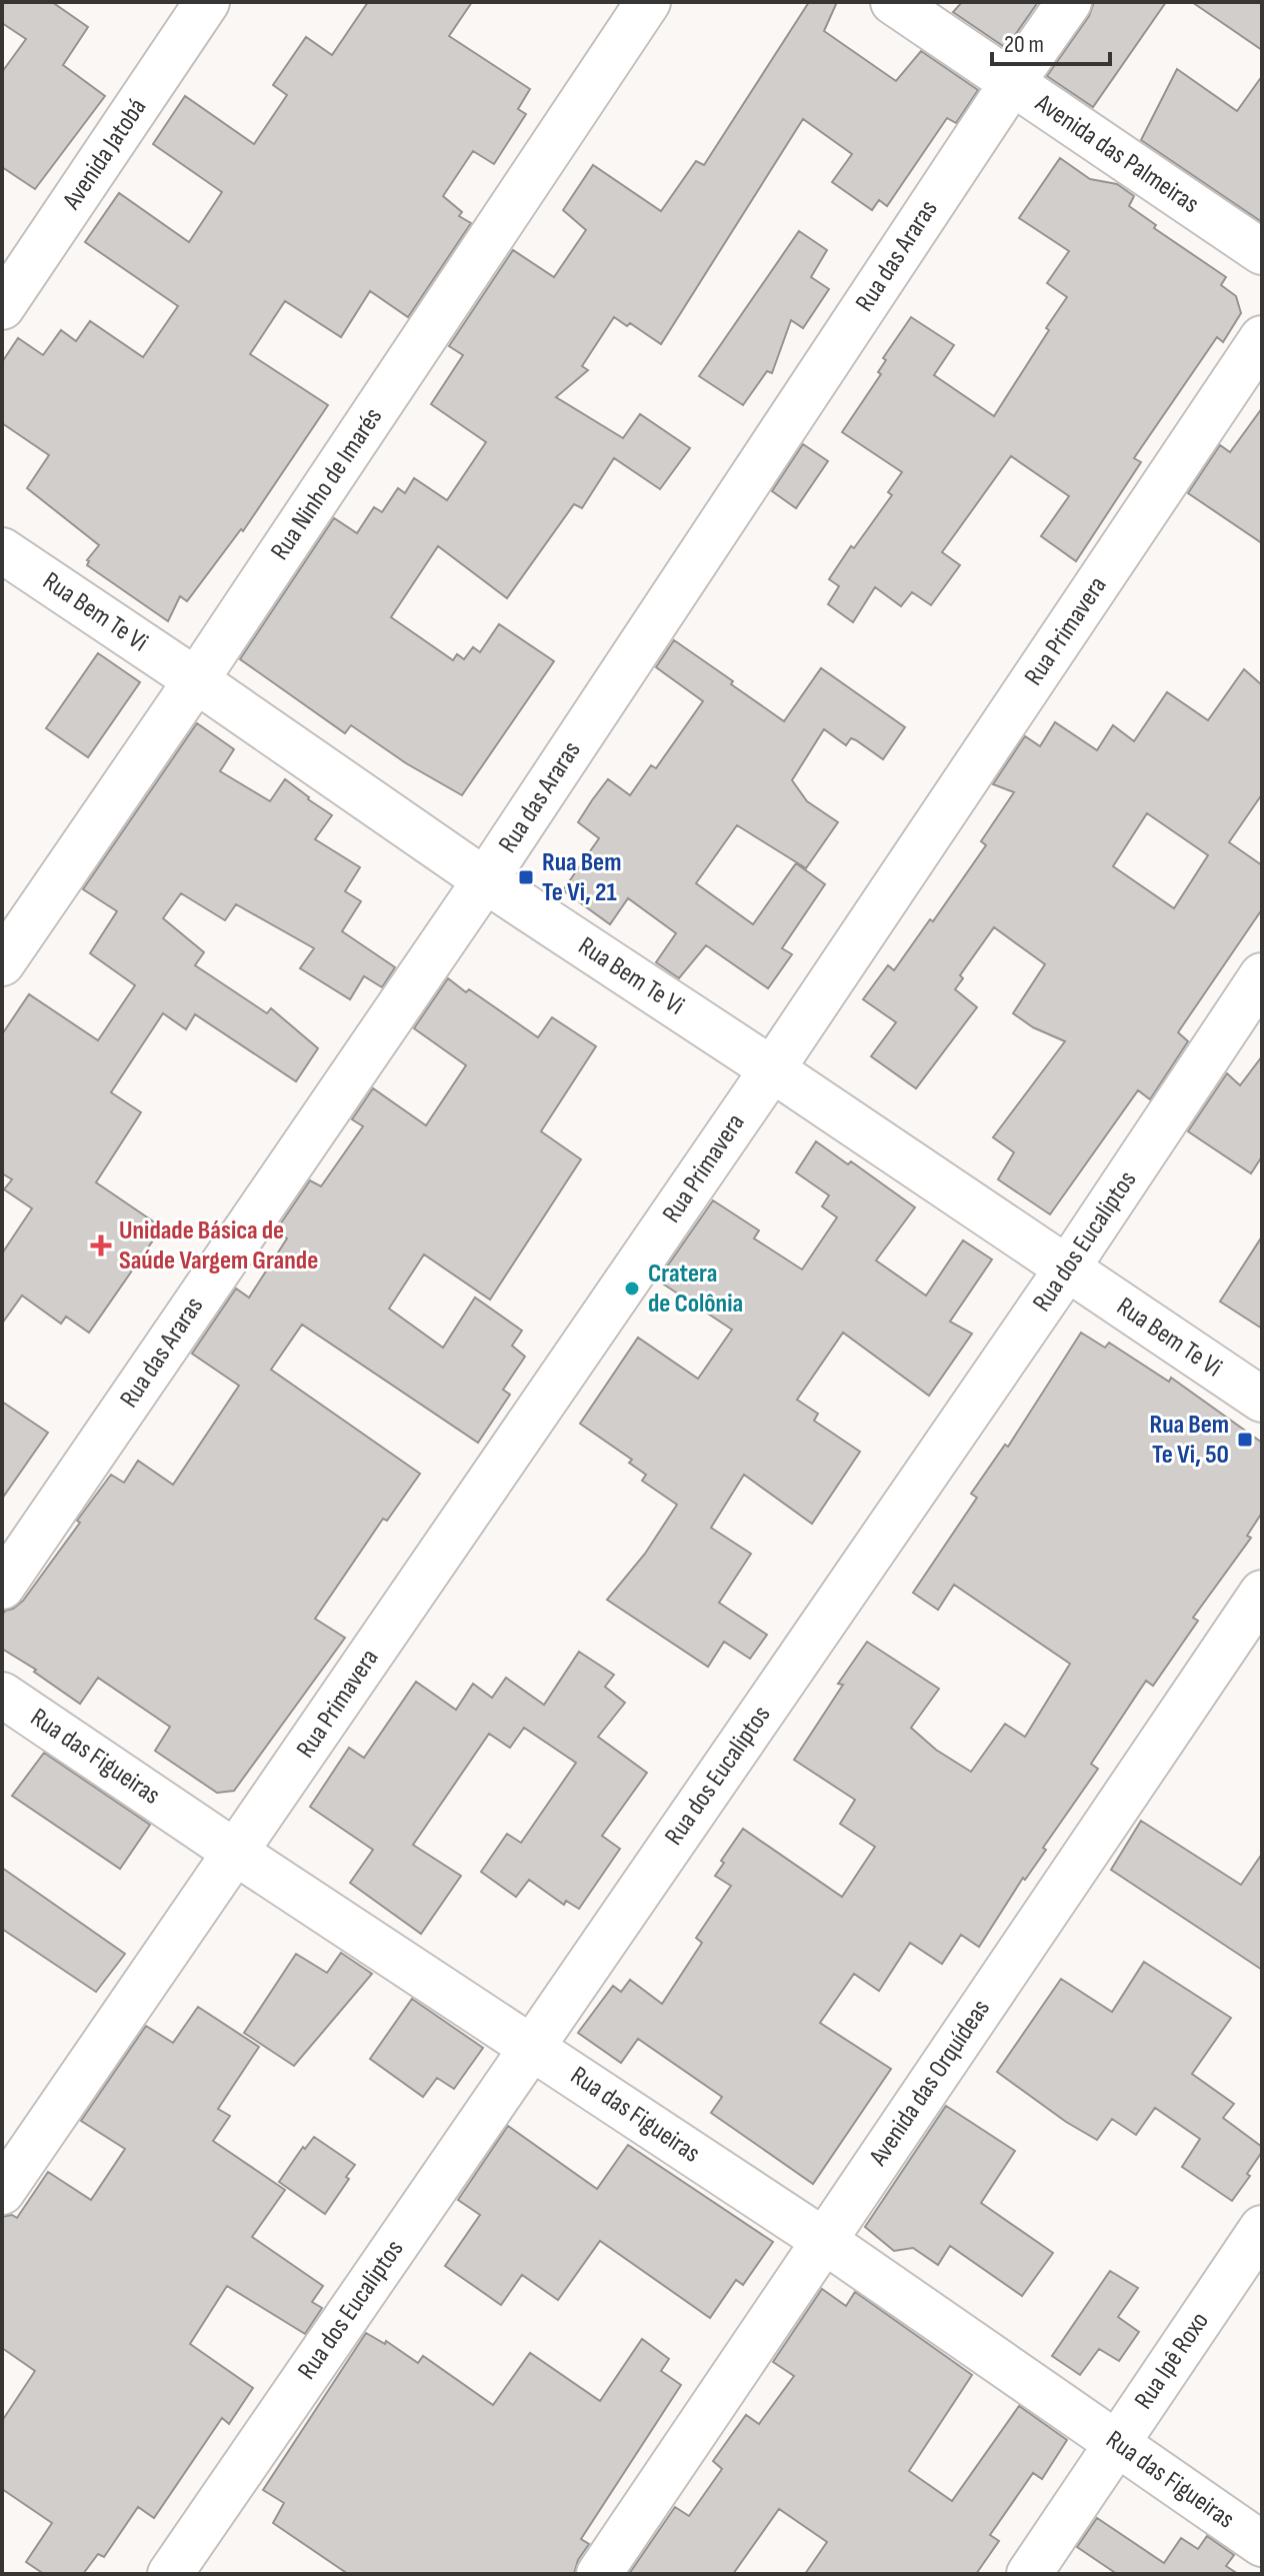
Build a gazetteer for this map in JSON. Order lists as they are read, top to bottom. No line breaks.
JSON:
{"streets":{"street":["Avenida Jatobá","Avenida das Palmeiras","Rua das Araras","Rua Ninho de Imarés","Rua Bem Te Vi","Rua Primavera","Rua dos Eucaliptos","Rua das Figueiras","Avenida das Orquídeas","Rua Ipê Roxo"]},"crossings":[["Avenida das Palmeiras","Rua das Araras"],["Rua das Araras","Rua Bem Te Vi"],["Rua Ninho de Imarés","Rua Bem Te Vi"],["Rua Bem Te Vi","Rua Primavera"],["Rua Bem Te Vi","Rua dos Eucaliptos"],["Rua Primavera","Rua das Figueiras"],["Rua dos Eucaliptos","Rua das Figueiras"],["Rua das Figueiras","Avenida das Orquídeas"],["Rua das Figueiras","Rua Ipê Roxo"]],"places":{"transit":["Rua Bem Te Vi, 21","Rua Bem Te Vi, 50"],"health":["Unidade Básica de Saúde Vargem Grande"],"other":["Cratera de Colônia"]},"scale_bar":"20 m"}
